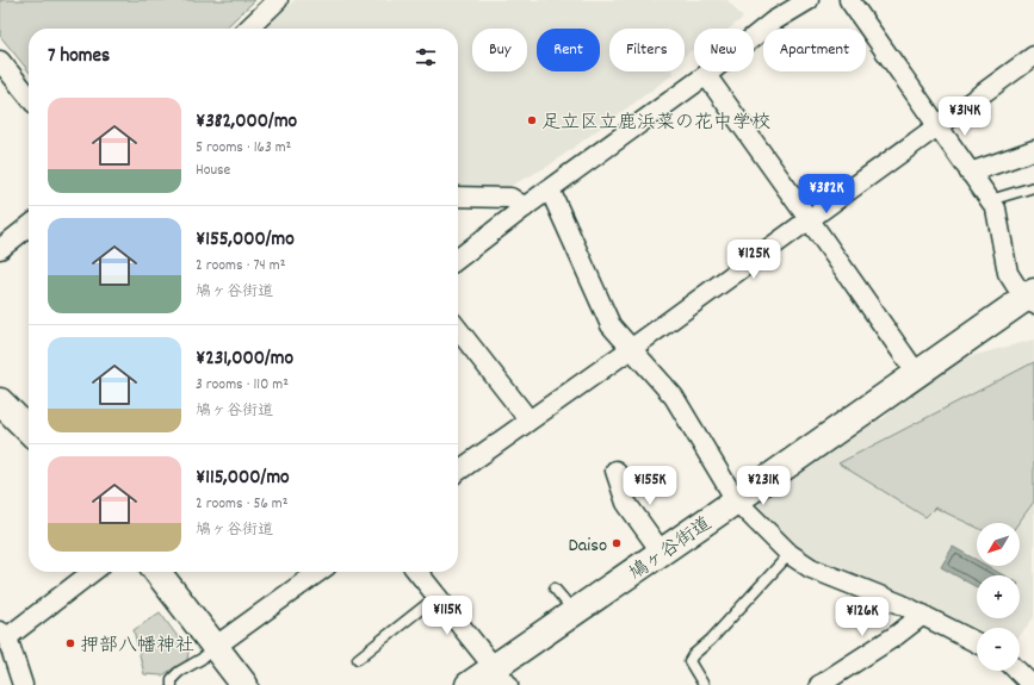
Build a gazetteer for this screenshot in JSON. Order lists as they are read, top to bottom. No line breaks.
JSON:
{"streets":{"main road":["鳩ヶ谷街道"]},"places":["足立区立鹿浜菜の花中学校","Daiso","押部八幡神社"],"north":"bottom left","page":{"chip":["Buy","Rent","Filters","New","Apartment"],"heading":"7 homes","list":[{"name":"¥382,000/mo","note":"5 rooms · 163 m² · House"},{"name":"¥155,000/mo","note":"2 rooms · 74 m² · 鳩ヶ谷街道"},{"name":"¥231,000/mo","note":"3 rooms · 110 m² · 鳩ヶ谷街道"},{"name":"¥115,000/mo","note":"2 rooms · 56 m² · 鳩ヶ谷街道"}],"price":["¥314K","¥382K","¥125K","¥155K","¥231K","¥115K","¥126K"],"map_buttons":["+","−"]}}
